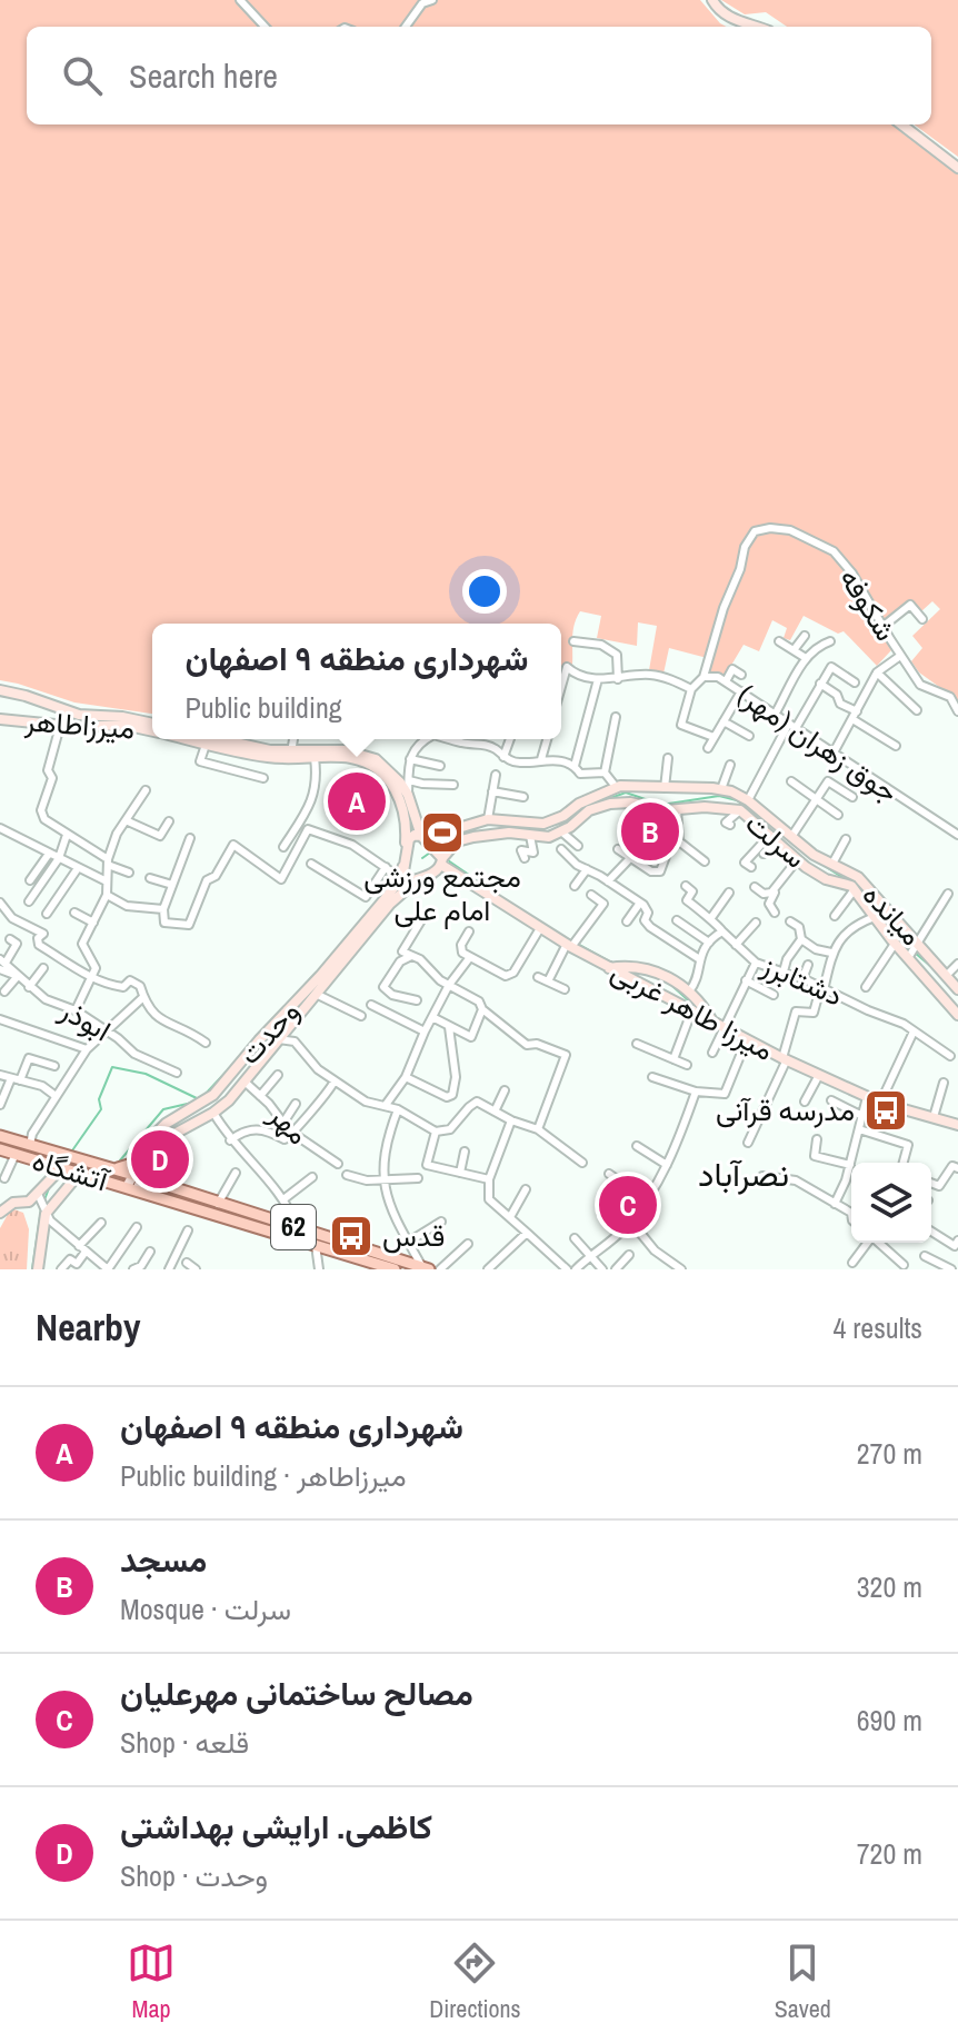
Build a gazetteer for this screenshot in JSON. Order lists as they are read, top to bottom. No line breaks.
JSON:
{"streets":{"main road":["میرزاطاهر","سرلت","میانده","میرزا طاهر غربی","وحدت","آتشگاه","62"],"street":["شکوفه","جوق زهران (مهر)","دشتابرز","ابوذر","مهر"]},"crossings":[["شکوفه","جوق زهران (مهر)"],["میرزاطاهر","وحدت"],["سرلت","میانده"],["میانده","میرزا طاهر غربی"],["میانده","وحدت"],["میرزا طاهر غربی","وحدت"],["وحدت","مهر"],["وحدت","آتشگاه"]],"districts":["نصرآباد"],"places":{"sports":["مجتمع ورزشی امام علی"],"bus stop":["مدرسه قرآنی","قدس"]},"page":{"search":"Search here","popup":["شهرداری منطقه ۹ اصفهان","Public building"],"pins":["A","B","D","C"],"heading":["Nearby","4 results"],"list":[{"mark":"A","name":"شهرداری منطقه ۹ اصفهان","note":"Public building · میرزاطاهر","value":"270 m"},{"mark":"B","name":"مسجد","note":"Mosque · سرلت","value":"320 m"},{"mark":"C","name":"مصالح ساختمانی مهرعلیان","note":"Shop · قلعه","value":"690 m"},{"mark":"D","name":"کاظمی. ارایشی بهداشتی","note":"Shop · وحدت","value":"720 m"}],"nav":["Map","Directions","Saved"]}}
